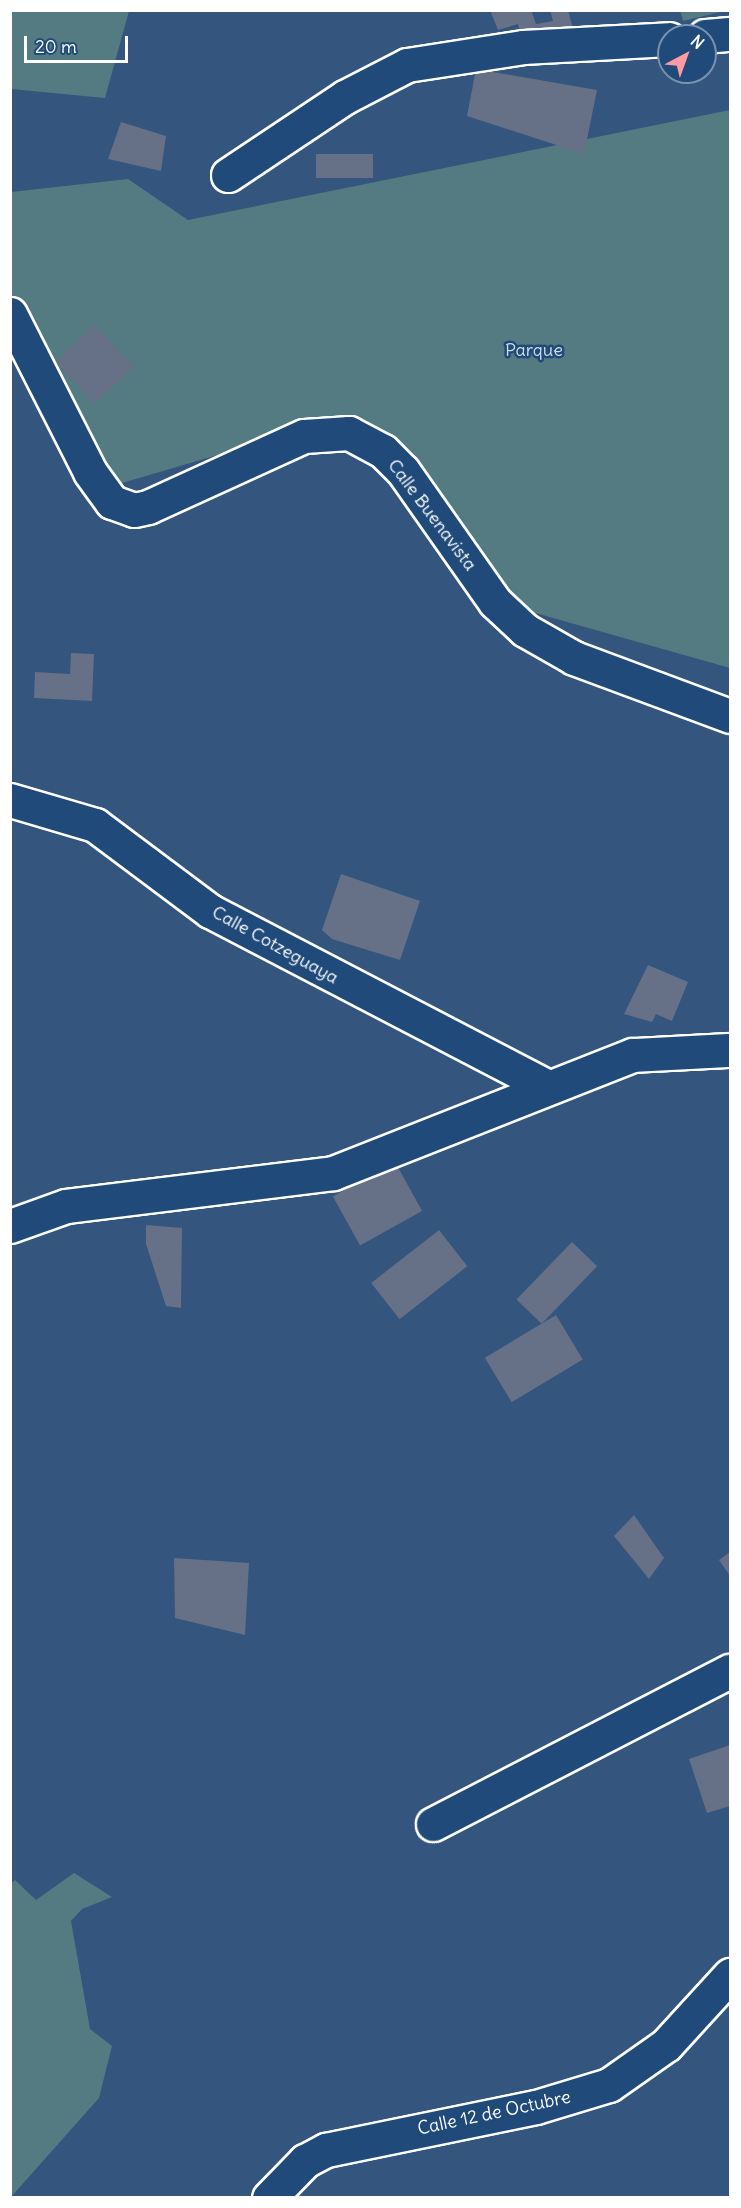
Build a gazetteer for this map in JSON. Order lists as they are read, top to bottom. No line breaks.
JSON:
{"streets":{"street":["Calle Buenavista","Calle Cotzeguaya","Calle 12 de Octubre"]},"parks":["Parque"],"scale_bar":"20 m","north":"top right"}
